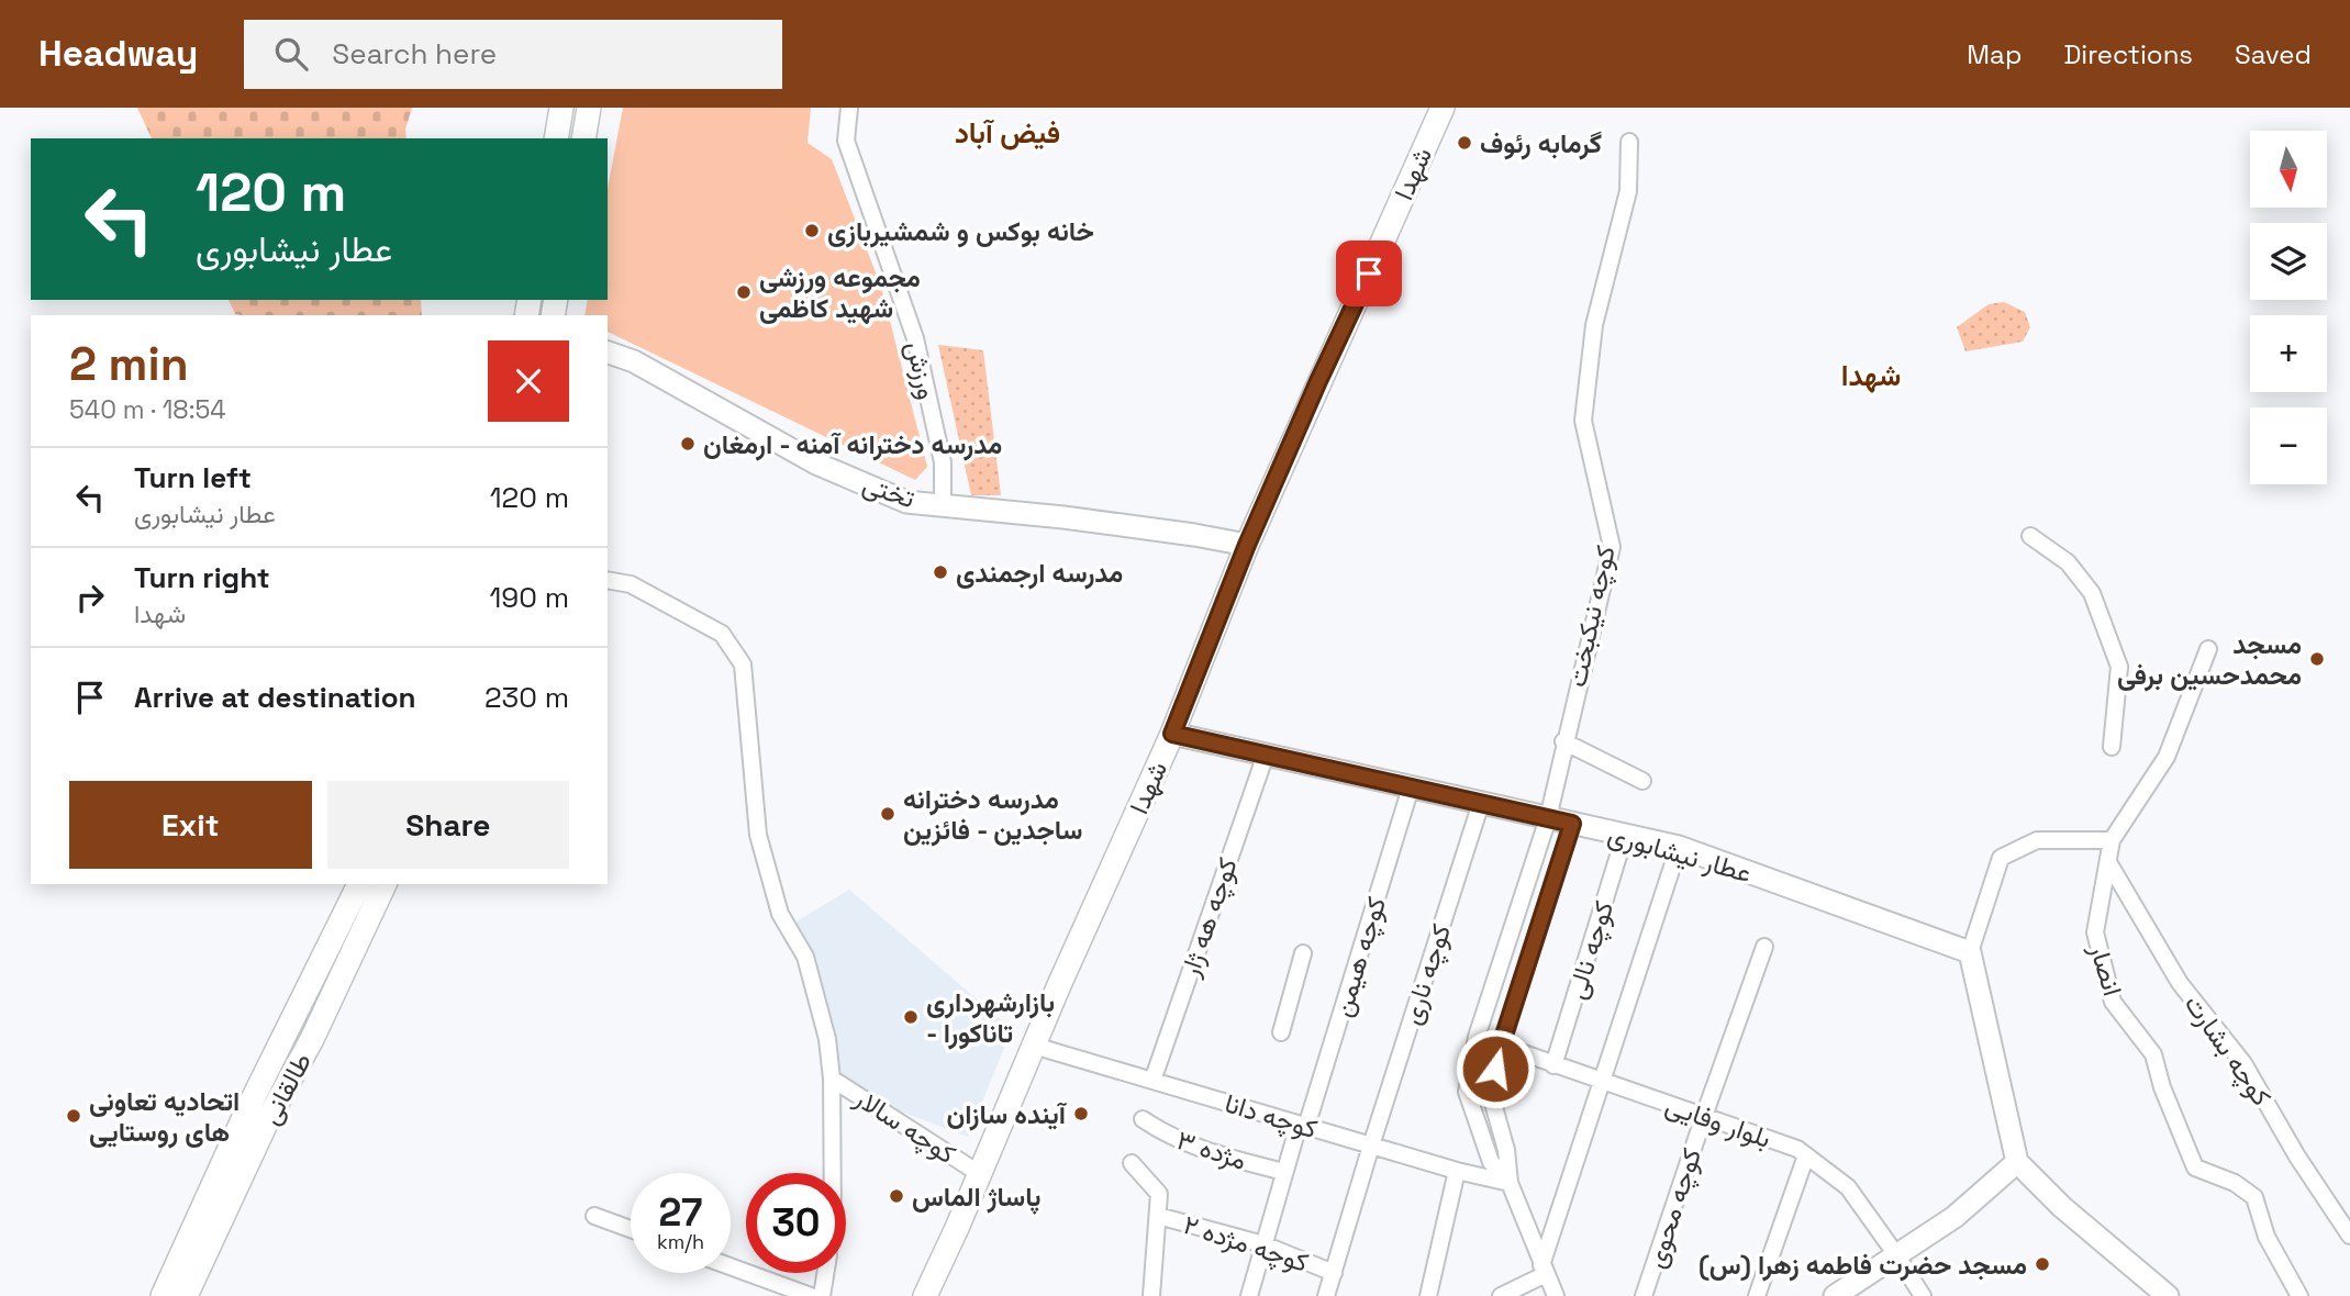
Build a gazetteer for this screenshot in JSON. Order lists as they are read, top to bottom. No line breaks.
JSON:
{"streets":{"main road":["شهدا","طالقانی"],"street":["ورزش","تختی","کوچه نیکبخت","عطار نیشابوری","کوچه هه ژار","کوچه نالی","کوچه هیمن","انصار","کوچه ناری","کوچه بشارت","کوچه دانا","بلوار وفایی","کوچه سالار","مژده ۳","کوچه محوی","کوچه مژده ۲"]},"crossings":[["شهدا","تختی"],["شهدا","عطار نیشابوری"],["شهدا","کوچه دانا"],["شهدا","کوچه سالار"],["ورزش","تختی"],["کوچه نیکبخت","عطار نیشابوری"],["عطار نیشابوری","کوچه هه ژار"],["عطار نیشابوری","کوچه نالی"],["عطار نیشابوری","کوچه هیمن"],["عطار نیشابوری","کوچه ناری"],["کوچه هه ژار","کوچه دانا"],["کوچه نالی","بلوار وفایی"],["کوچه هیمن","کوچه دانا"],["کوچه هیمن","مژده ۳"],["کوچه هیمن","کوچه مژده ۲"],["انصار","کوچه بشارت"],["کوچه ناری","کوچه دانا"],["کوچه ناری","کوچه مژده ۲"],["بلوار وفایی","کوچه محوی"]],"districts":["فیض آباد","شهدا"],"places":["گرمابه رئوف","خانه بوکس و شمشیربازی","مجموعه ورزشی شهید کاظمی","مدرسه دخترانه آمنه - ارمغان","مدرسه ارجمندی","مسجد محمدحسین برفی","مدرسه دخترانه ساجدین - فائزین","بازارشهرداری - تاناکورا","آینده سازان","اتحادیه تعاونی های روستایی","پاساژ الماس","مسجد حضرت فاطمه زهرا (س)"],"north":"bottom","page":{"header":"Headway","search":"Search here","nav":["Map","Directions","Saved"],"map_buttons":["+","−"],"turn":["120 m","عطار نیشابوری"],"heading":["2 min","540 m · 18:54"],"list":[{"name":"Turn left","note":"عطار نیشابوری","value":"120 m"},{"name":"Turn right","note":"شهدا","value":"190 m"},{"name":"Arrive at destination","value":"230 m"}],"buttons":["Exit","Share"],"speed":"27 km/h","limit":"30"}}
